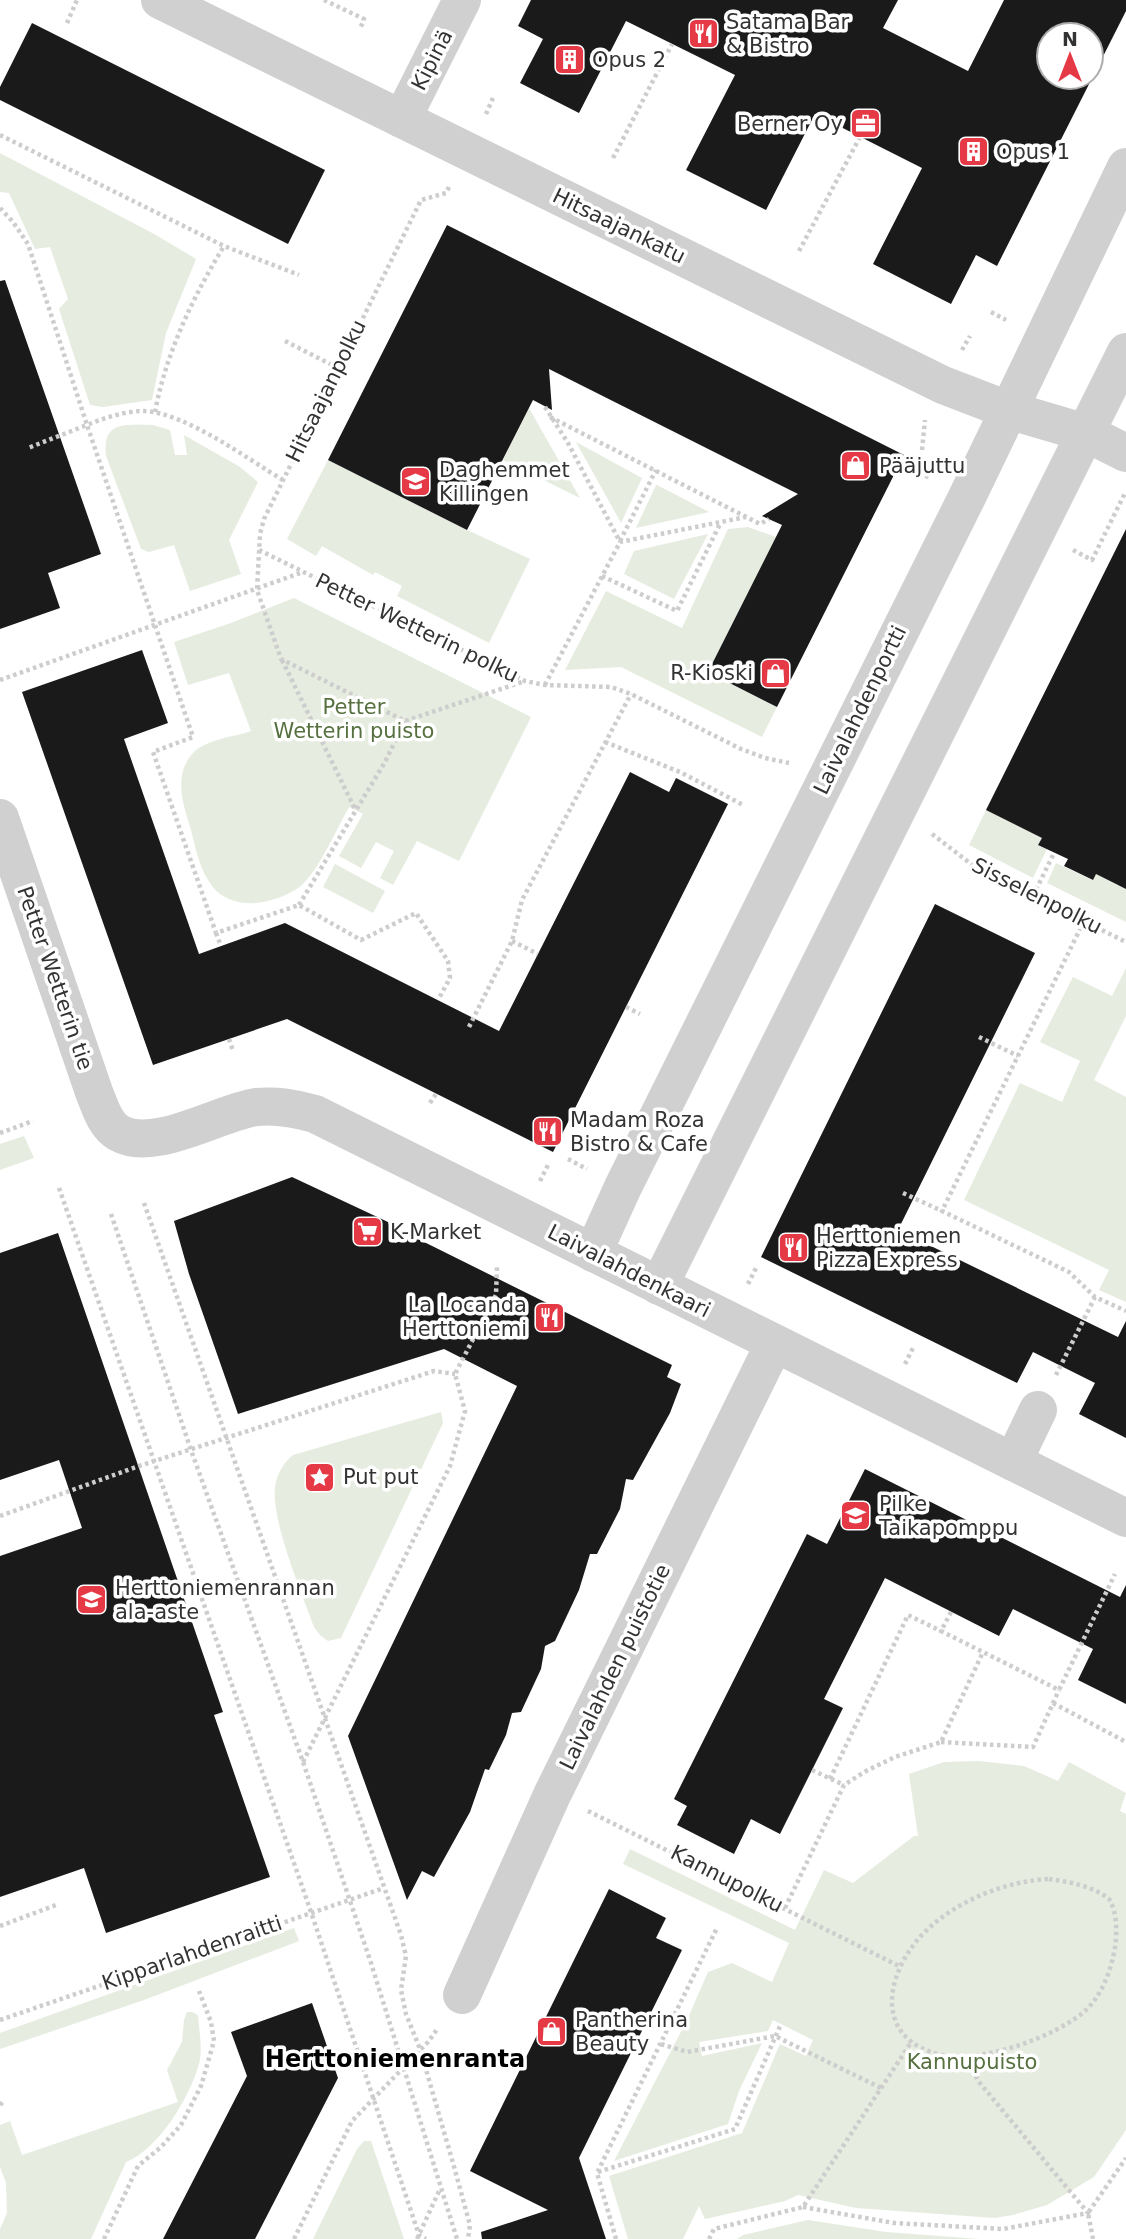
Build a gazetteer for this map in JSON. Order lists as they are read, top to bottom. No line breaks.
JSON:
{"streets":{"street":["Kipinä","Hitsaajankatu","Laivalahdenportti","Petter Wetterin tie","Laivalahdenkaari","Laivalahden puistotie"],"path":["Hitsaajanpolku","Petter Wetterin polku","Sisselenpolku","Kannupolku","Kipparlahdenraitti"]},"crossings":[["Kipinä","Hitsaajankatu"],["Hitsaajankatu","Laivalahdenportti"],["Hitsaajanpolku","Petter Wetterin polku"],["Laivalahdenportti","Laivalahdenkaari"],["Petter Wetterin tie","Laivalahdenkaari"],["Laivalahdenkaari","Laivalahden puistotie"],["Laivalahden puistotie","Kannupolku"]],"districts":["Herttoniemenranta"],"parks":["Petter Wetterin puisto","Kannupuisto"],"places":{"restaurant":["Satama Bar & Bistro","Madam Roza Bistro & Cafe","Herttoniemen Pizza Express","La Locanda Herttoniemi"],"building":["Opus 2","Opus 1"],"office":["Berner Oy"],"shop":["Pääjuttu","R-Kioski","Pantherina Beauty"],"school or university":["Daghemmet Killingen","Pilke Taikapomppu","Herttoniemenrannan ala-aste"],"supermarket":["K-Market"],"place":["Put put"]},"north":"top"}
